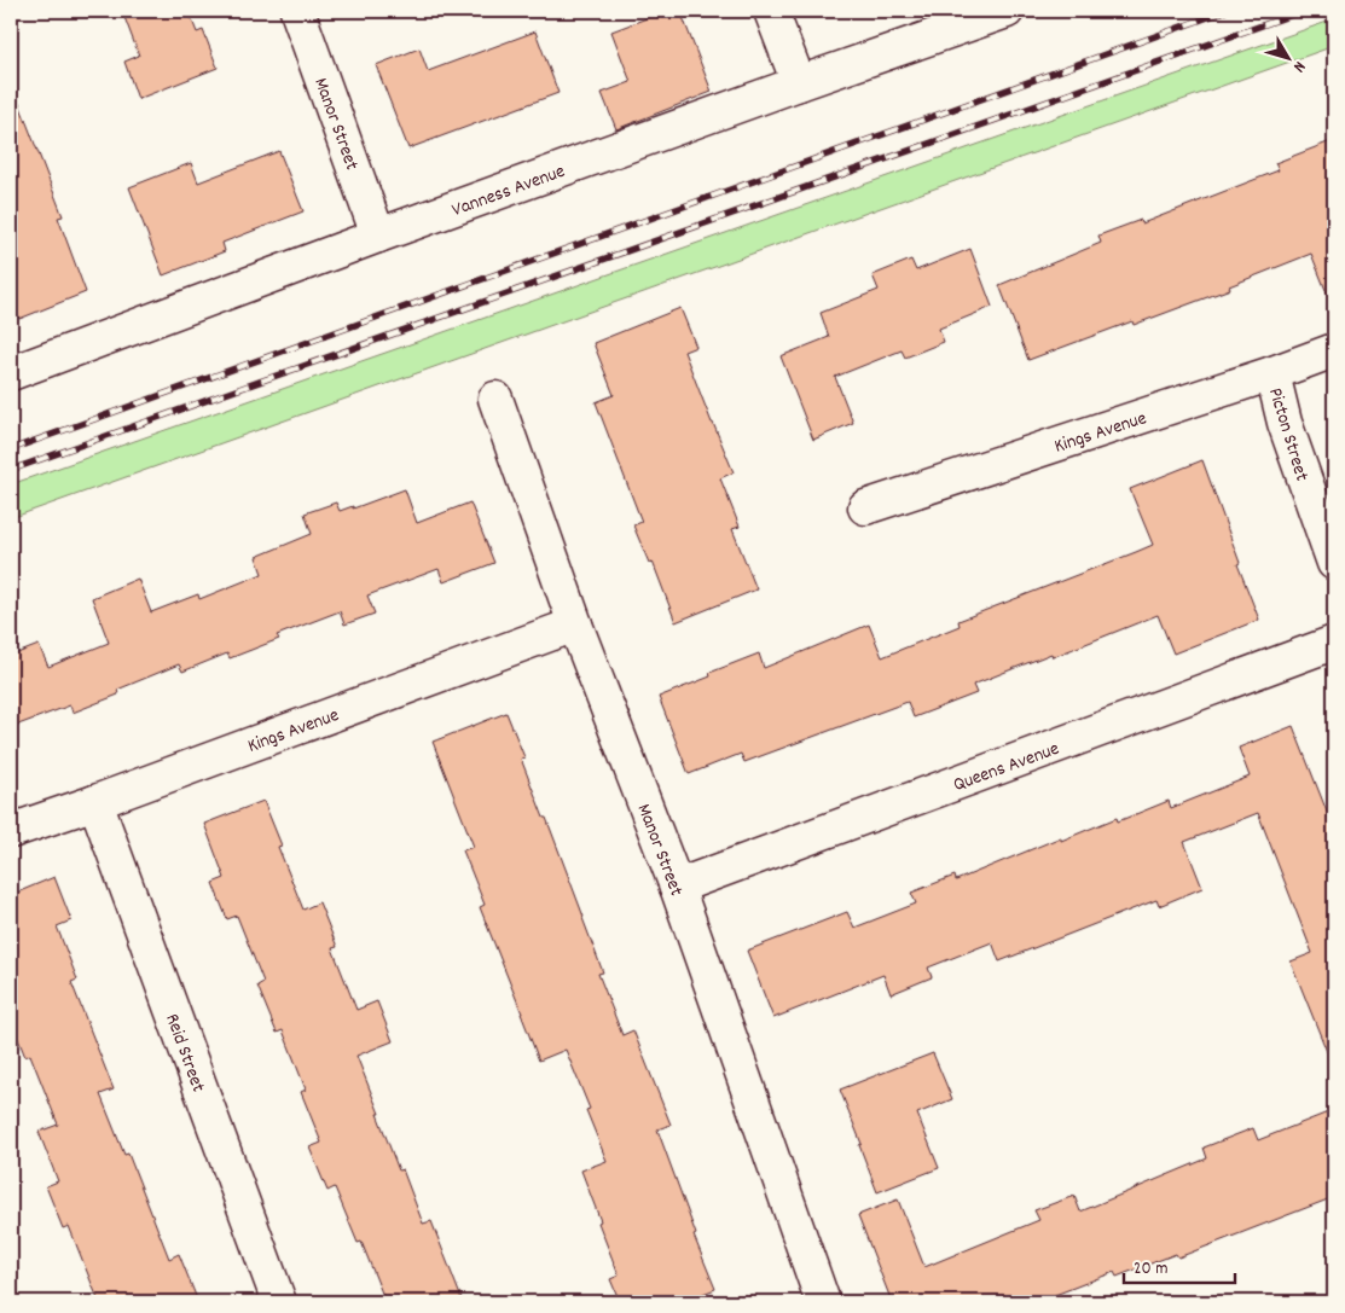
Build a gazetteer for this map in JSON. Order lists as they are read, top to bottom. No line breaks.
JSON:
{"streets":{"street":["Manor Street","Vanness Avenue","Kings Avenue","Picton Street","Queens Avenue","Reid Street"]},"crossings":[["Manor Street","Vanness Avenue"],["Manor Street","Kings Avenue"],["Manor Street","Queens Avenue"],["Kings Avenue","Picton Street"],["Kings Avenue","Reid Street"]],"scale_bar":"20 m","north":"bottom right"}
